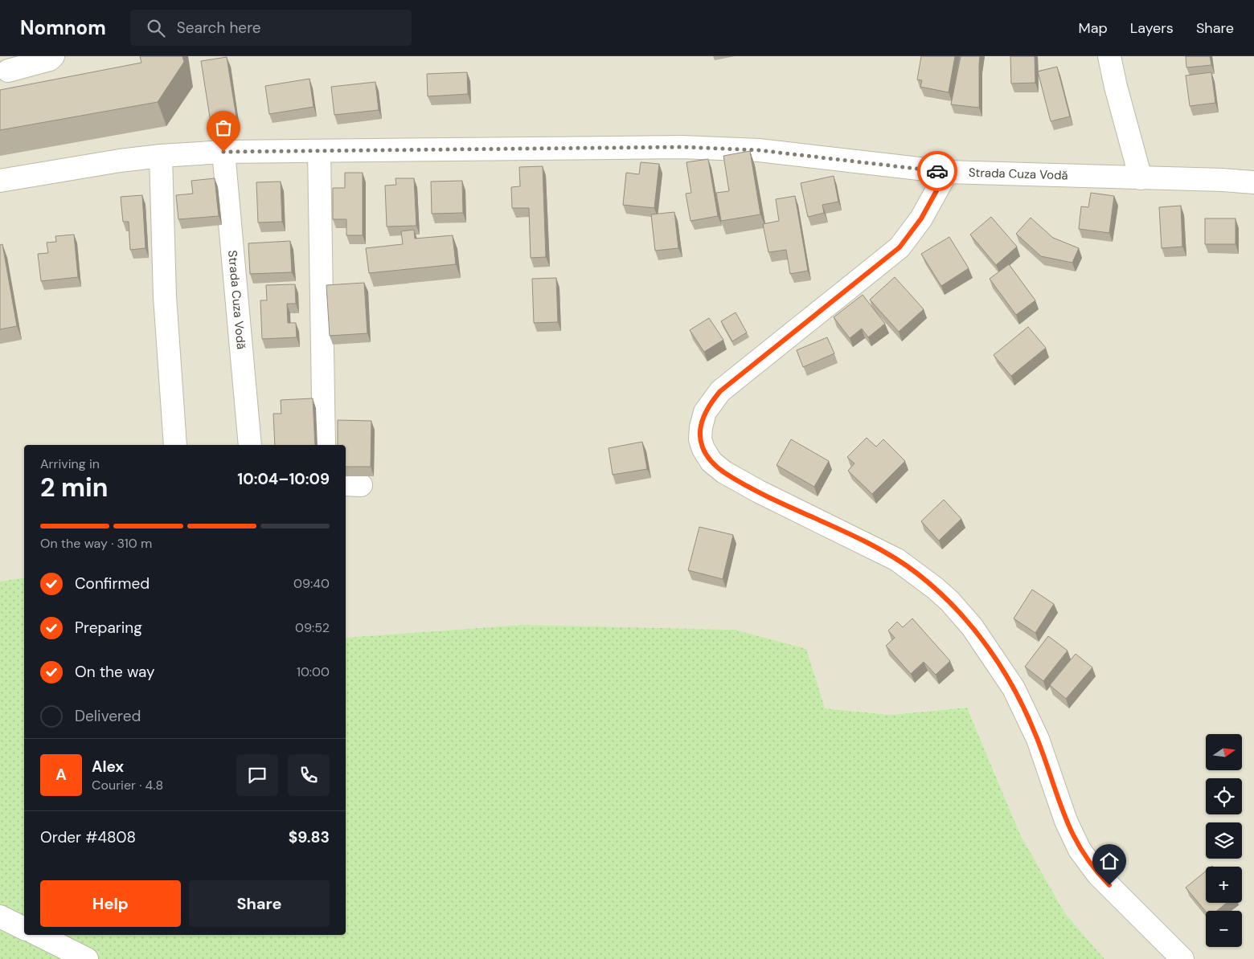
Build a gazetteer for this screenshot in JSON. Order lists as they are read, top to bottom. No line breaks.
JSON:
{"streets":{"street":["Strada Cuza Vodă"]},"north":"right","page":{"header":"Nomnom","search":"Search here","nav":["Map","Layers","Share"],"heading":["2 min","Arriving in","10:04–10:09"],"panel":["Alex","Courier · 4.8","Order #4808","$9.83"],"bar":"On the way · 310 m","list":[["Confirmed","09:40"],["Preparing","09:52"],["On the way","10:00"],"Delivered"],"map_buttons":["+","−"],"round":"A","buttons":["Help","Share"]}}
